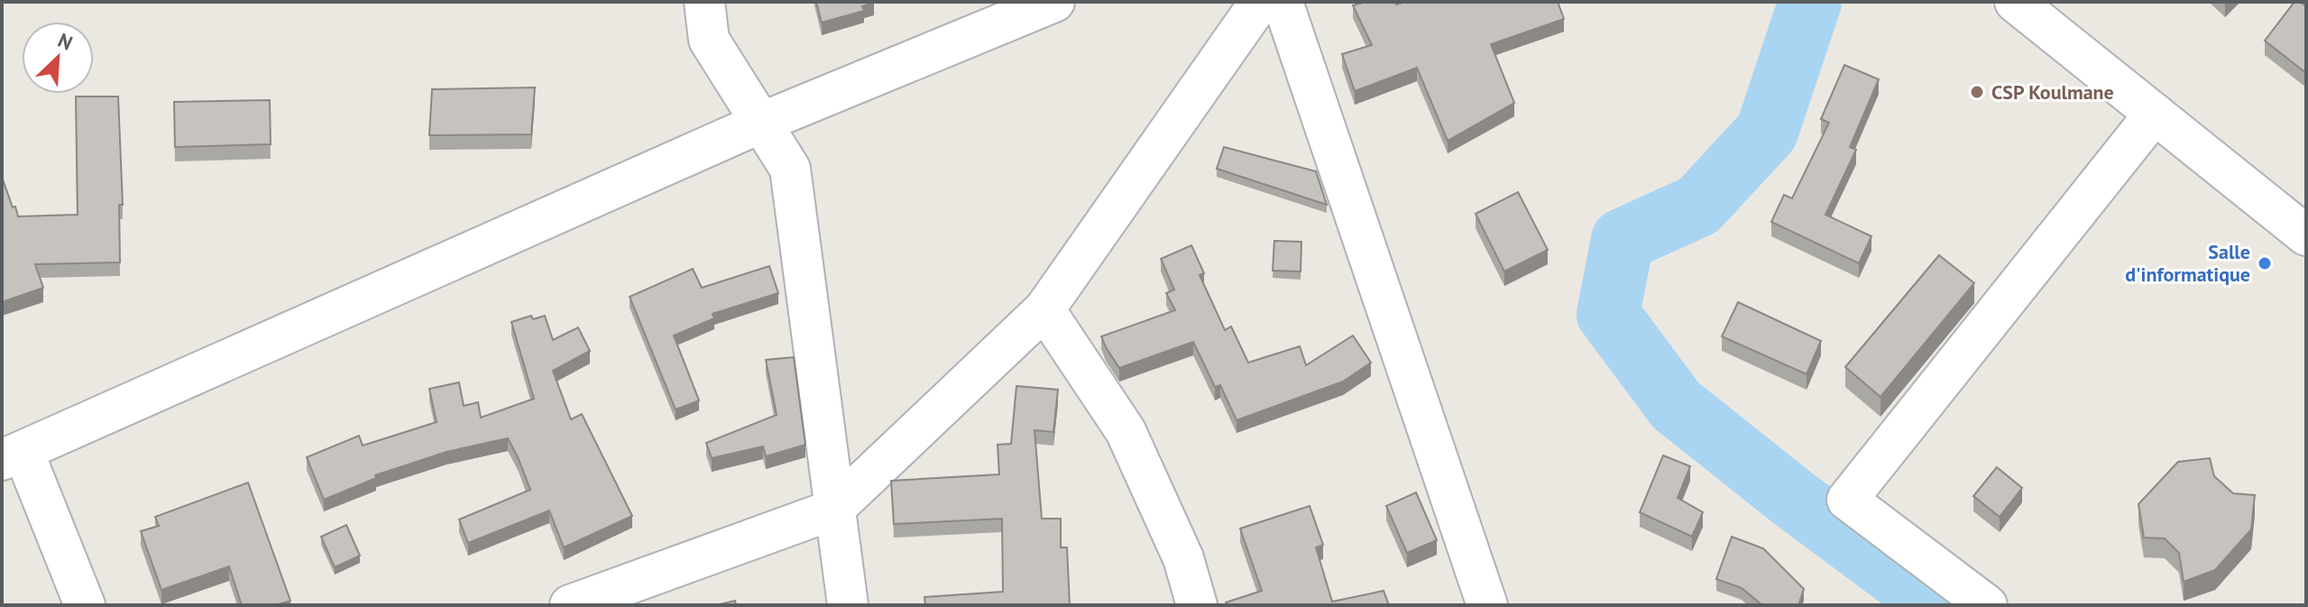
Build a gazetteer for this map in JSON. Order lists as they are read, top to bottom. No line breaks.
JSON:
{"places":["CSP Koulmane","Salle d'informatique"],"north":"top right"}
